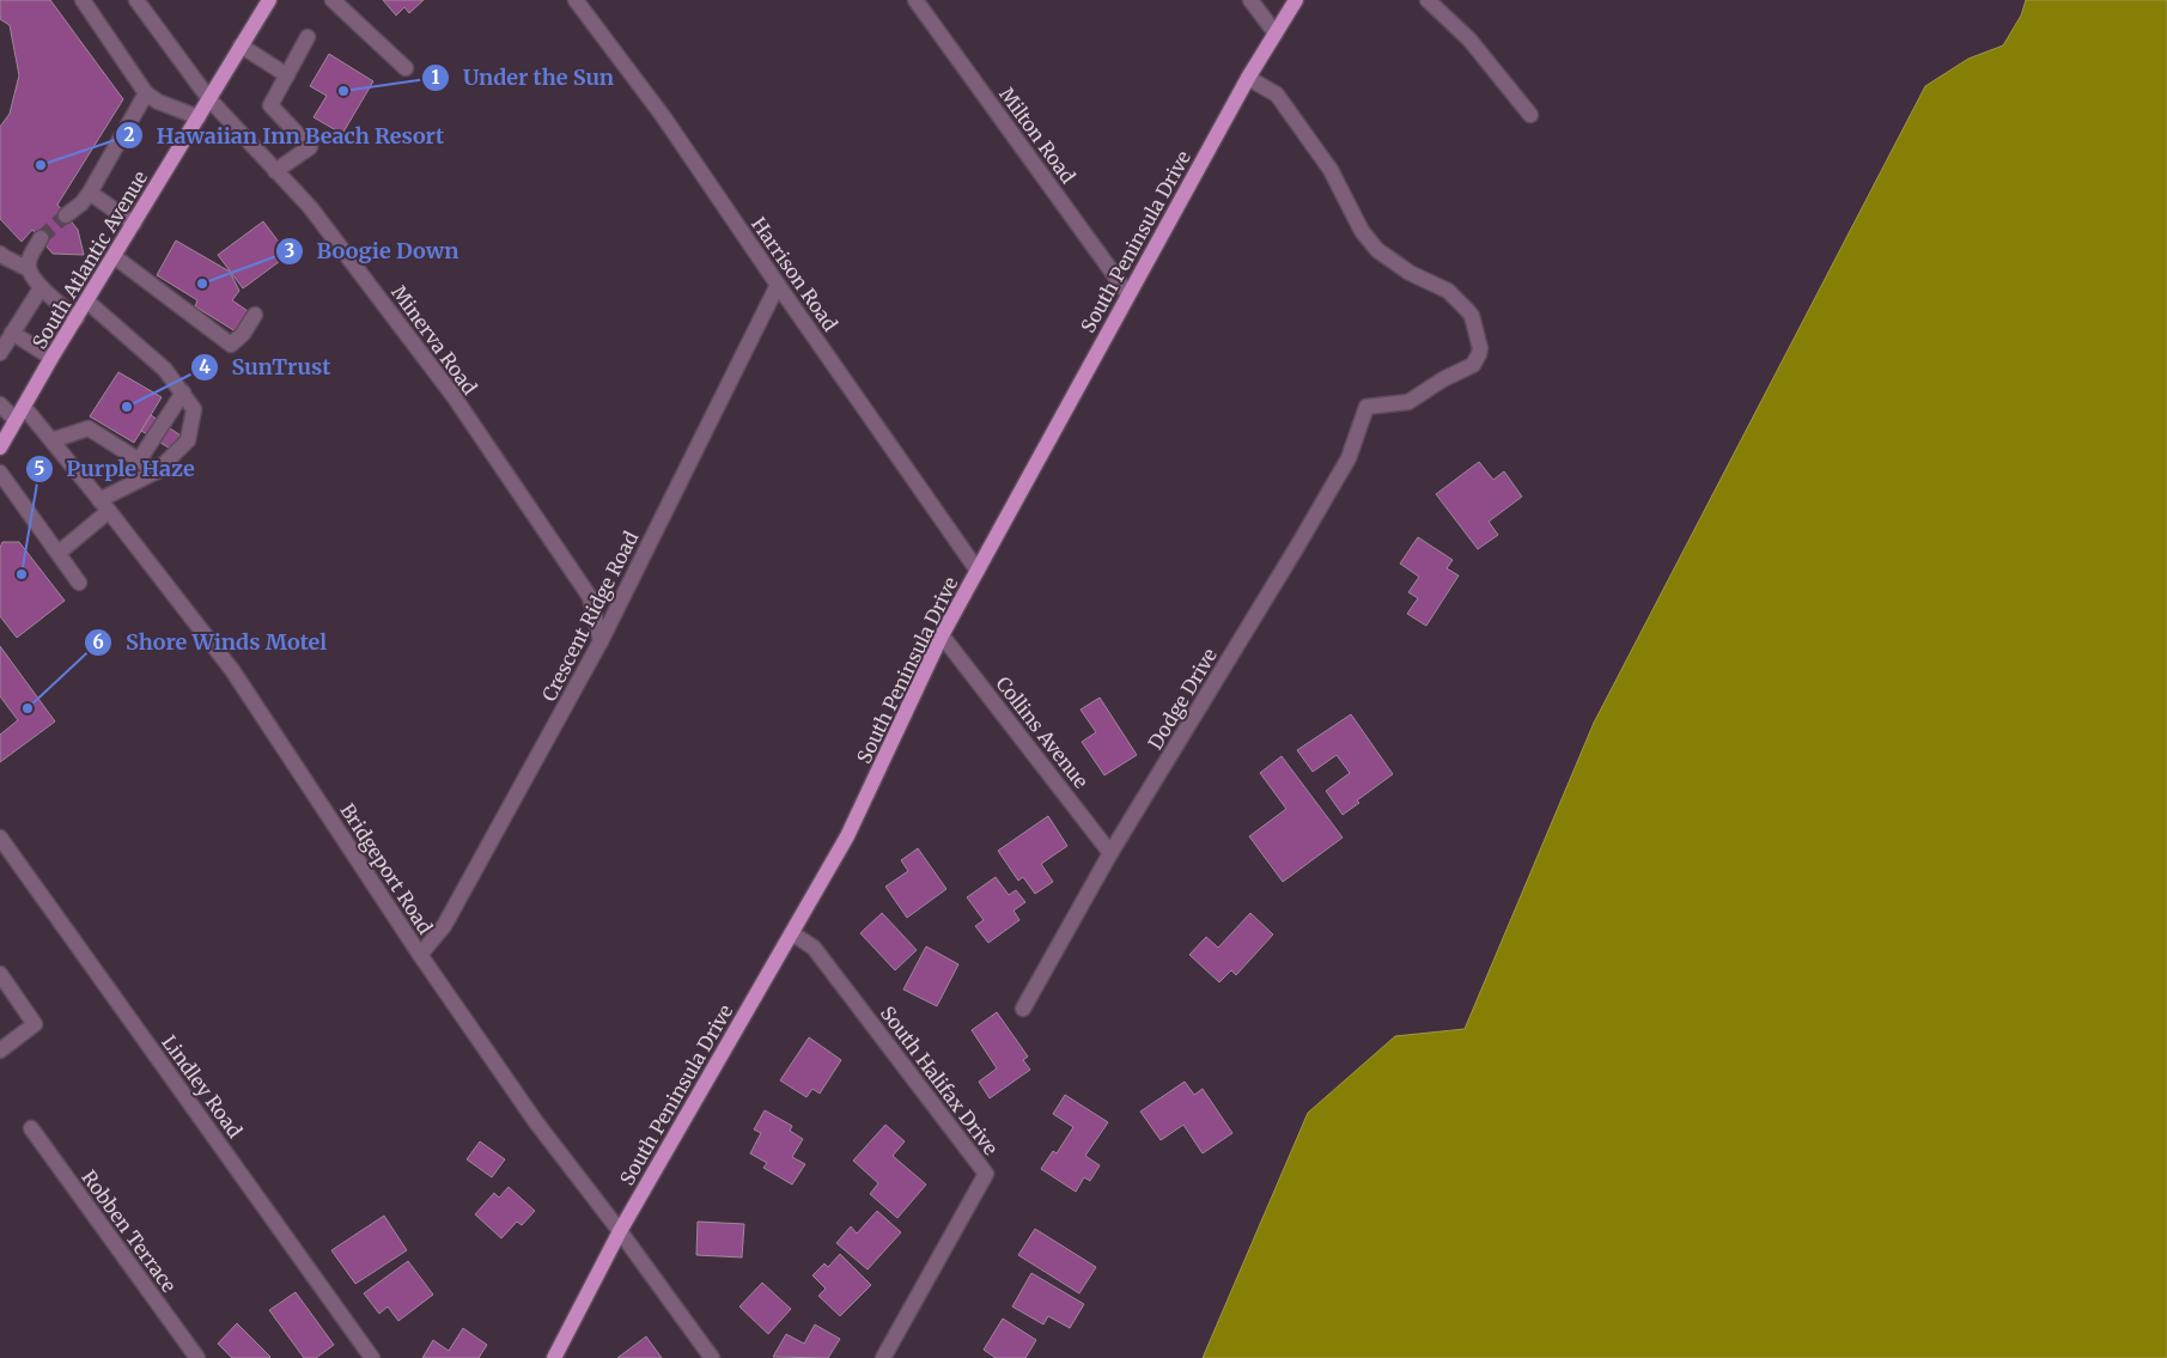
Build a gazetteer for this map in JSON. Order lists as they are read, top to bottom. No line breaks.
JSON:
{"streets":{"main road":["South Peninsula Drive","South Atlantic Avenue"],"street":["Milton Road","Harrison Road","Minerva Road","Crescent Ridge Road","Dodge Drive","Collins Avenue","Bridgeport Road","South Halifax Drive","Lindley Road","Robben Terrace"]},"crossings":[["Milton Road","South Peninsula Drive"],["South Peninsula Drive","Harrison Road"],["South Peninsula Drive","Dodge Drive"],["South Peninsula Drive","Collins Avenue"],["South Peninsula Drive","Bridgeport Road"],["South Peninsula Drive","South Halifax Drive"],["South Atlantic Avenue","Minerva Road"],["South Atlantic Avenue","Bridgeport Road"],["Harrison Road","Crescent Ridge Road"],["Minerva Road","Crescent Ridge Road"],["Crescent Ridge Road","Bridgeport Road"],["Dodge Drive","Collins Avenue"]],"places":["Under the Sun","Hawaiian Inn Beach Resort","Boogie Down","SunTrust","Purple Haze","Shore Winds Motel"]}
